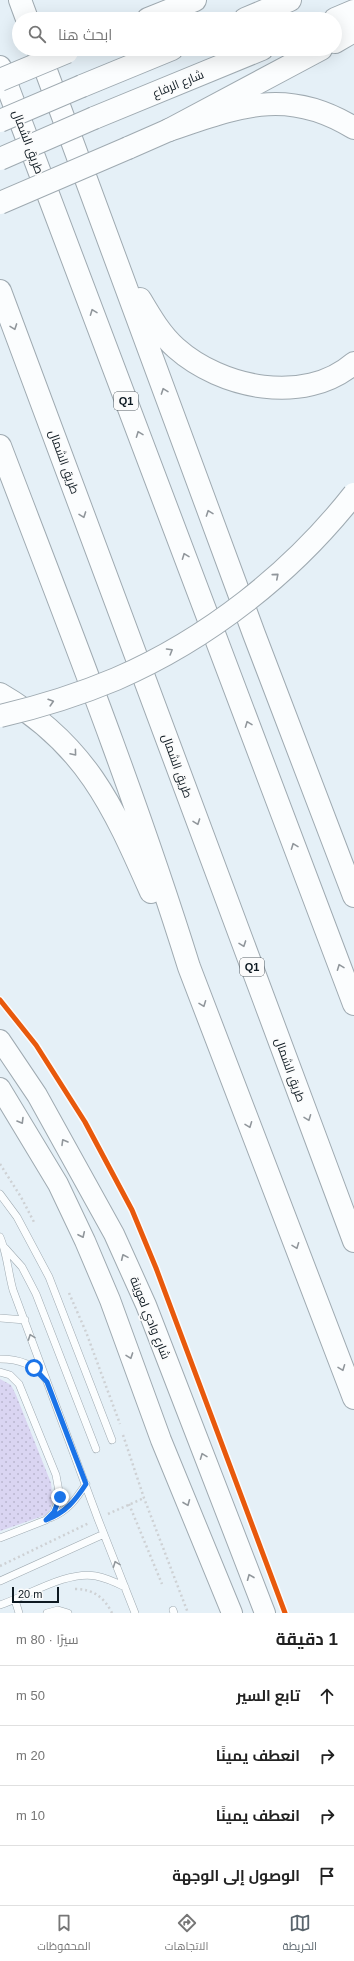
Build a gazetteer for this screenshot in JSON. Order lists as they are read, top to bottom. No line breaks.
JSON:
{"streets":{"main road":["شارع الرفاع","طريق الشمال","Q1","شارع وادي لعوينة"]},"scale_bar":"20 m","page":{"search":"ابحث هنا","scale":"20 m","heading":["1 دقيقة","سيرًا · 80 m"],"list":[["تابع السير","50 m"],["انعطف يمينًا","20 m"],["انعطف يمينًا","10 m"],"الوصول إلى الوجهة"],"nav":["الخريطة","الاتجاهات","المحفوظات"]}}
